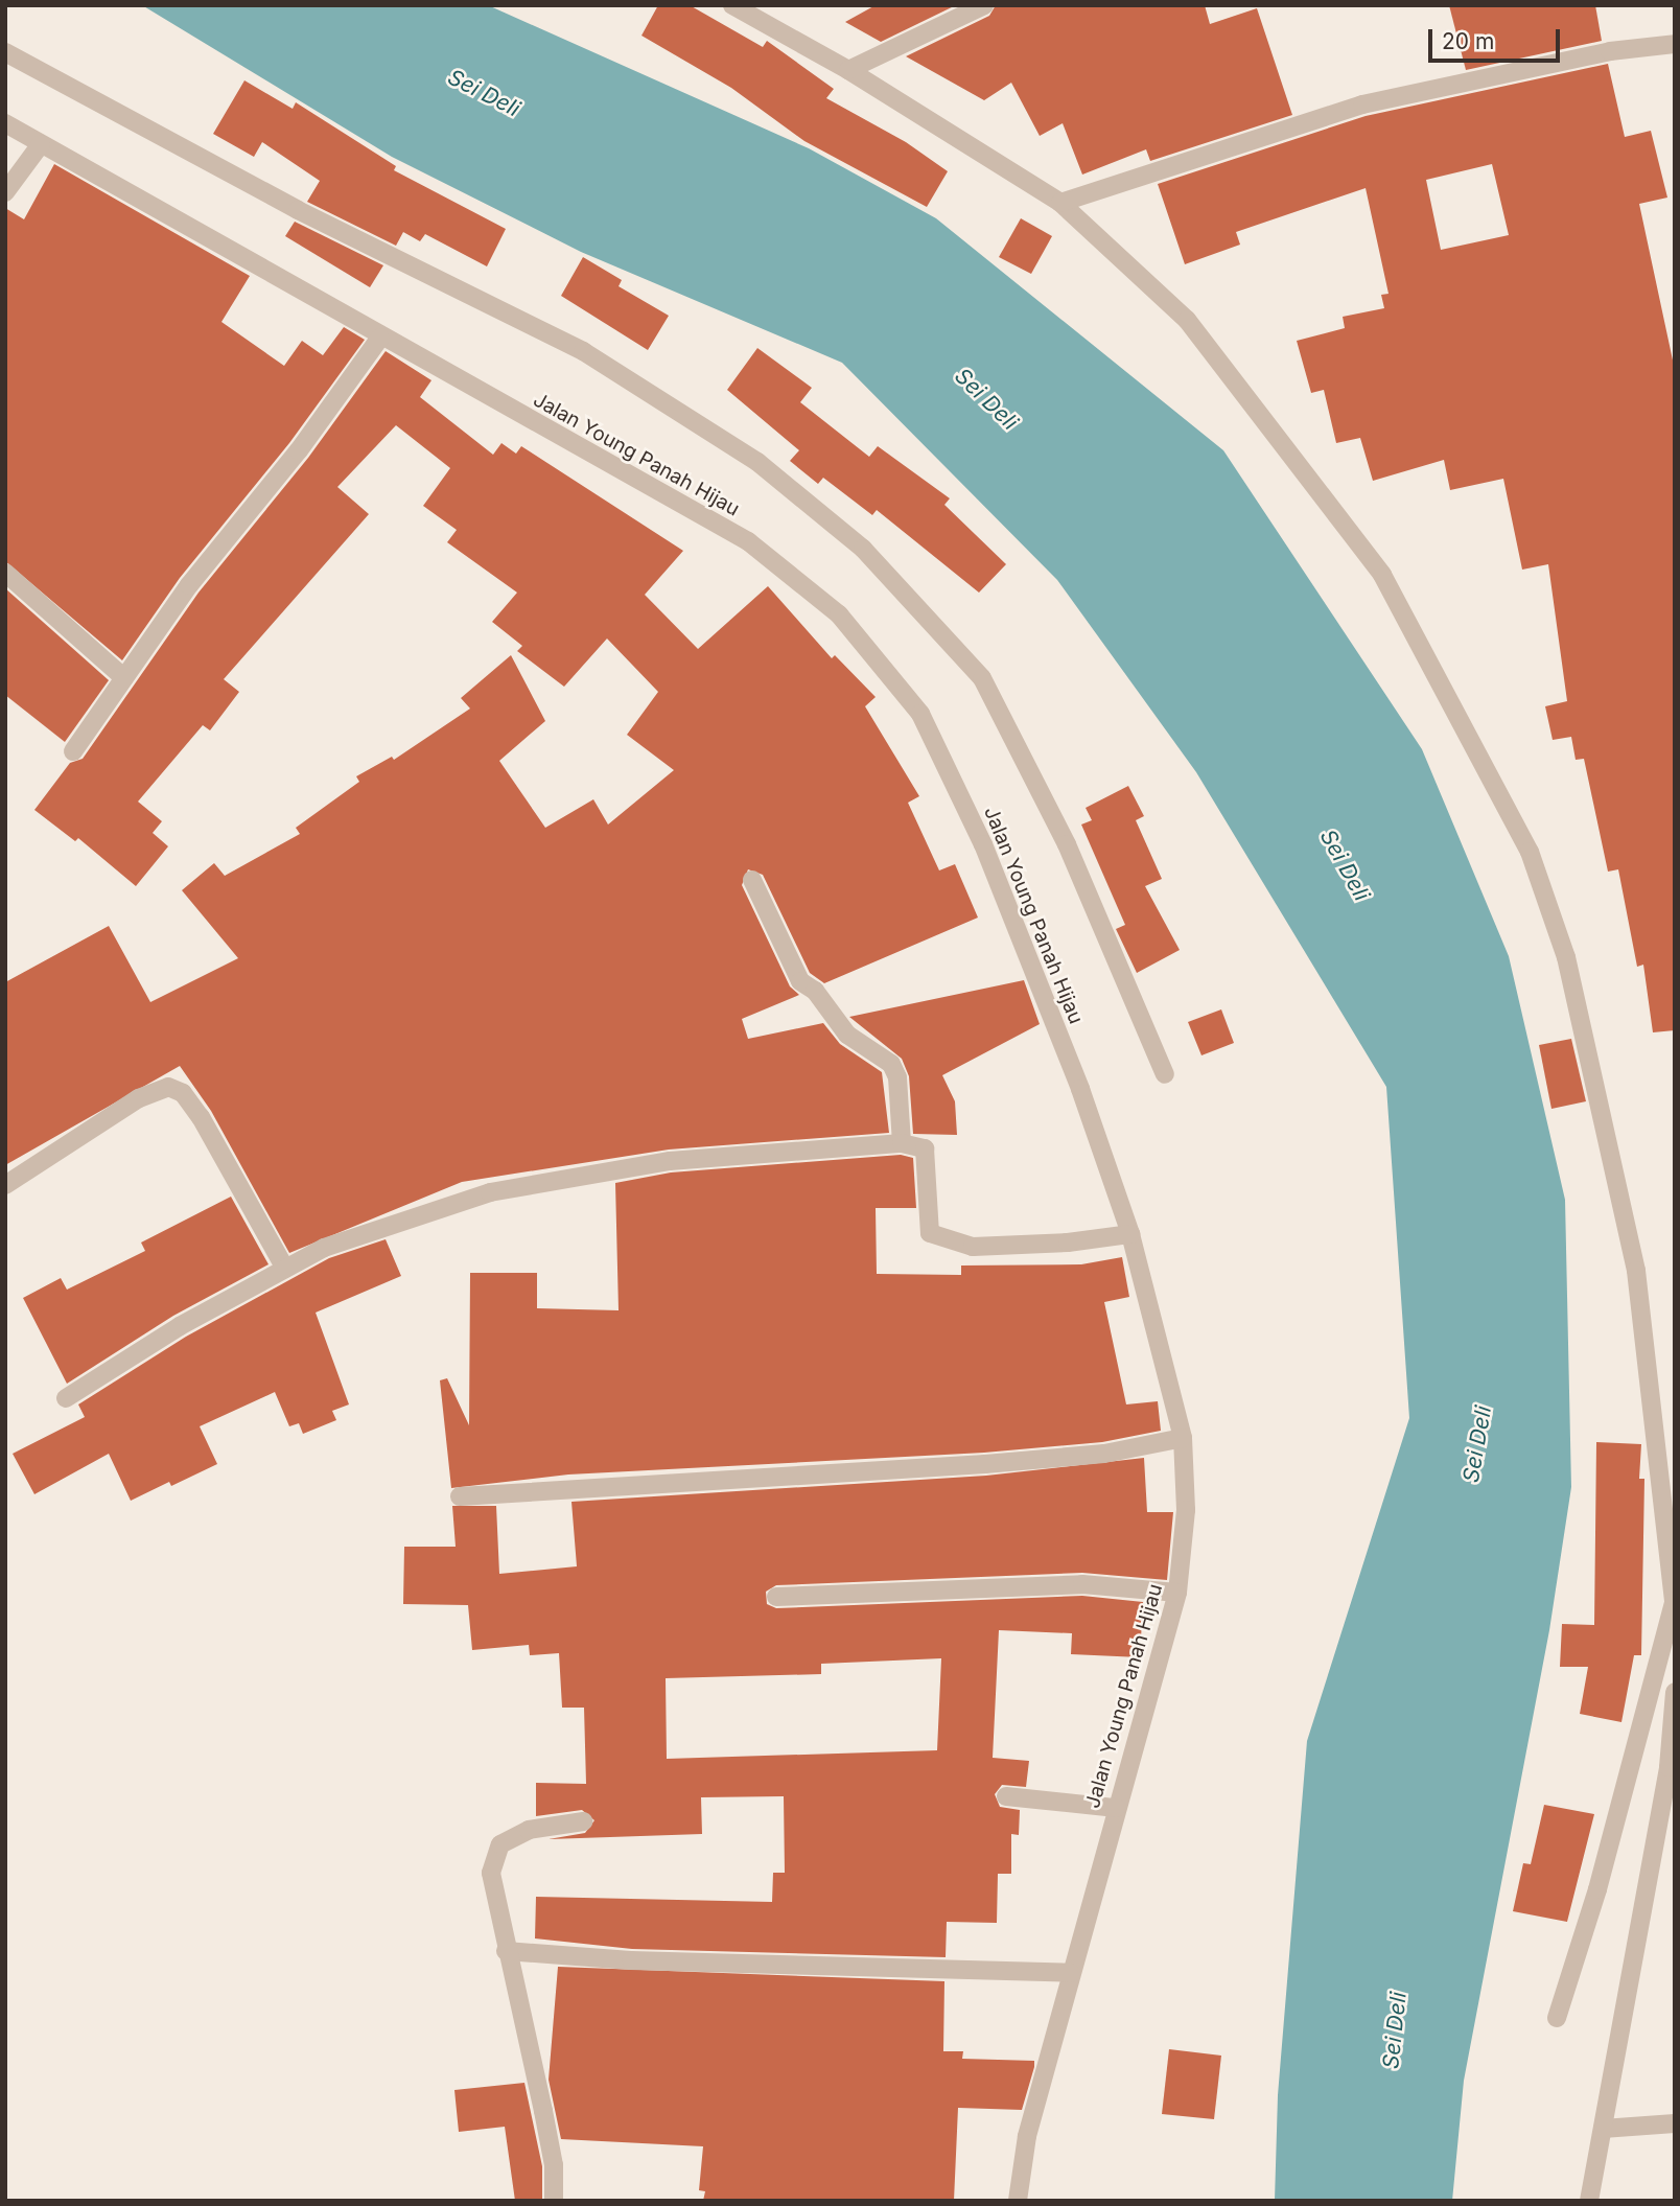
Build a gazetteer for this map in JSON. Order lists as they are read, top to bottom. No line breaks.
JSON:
{"streets":{"street":["Jalan Young Panah Hijau"]},"water":["Sei Deli"],"scale_bar":"20 m"}
